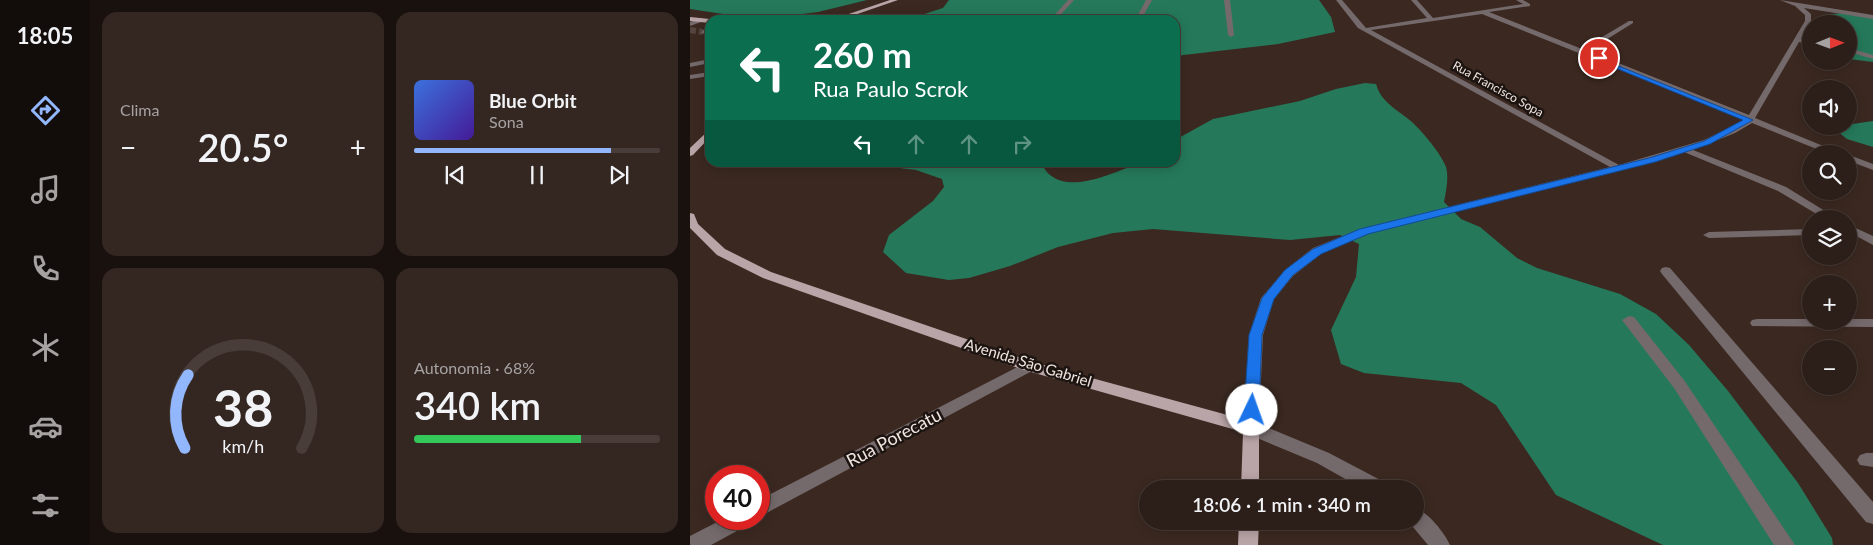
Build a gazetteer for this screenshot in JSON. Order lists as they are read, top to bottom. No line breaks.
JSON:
{"streets":{"main road":["Avenida São Gabriel"],"street":["Rua Francisco Sopa","Rua Porecatu"]},"crossings":[["Avenida São Gabriel","Rua Porecatu"]],"north":"right","page":{"tabs":"18:05","tile":["Clima",["Autonomia · 68%","340 km"]],"map_buttons":["+","−"],"turn":["260 m","Rua Paulo Scrok"],"song":["Blue Orbit","Sona"],"heat":["−","20.5°","+"],"limit":"40","trip":"18:06 · 1 min · 340 m","gauge":["38","km/h"]}}
